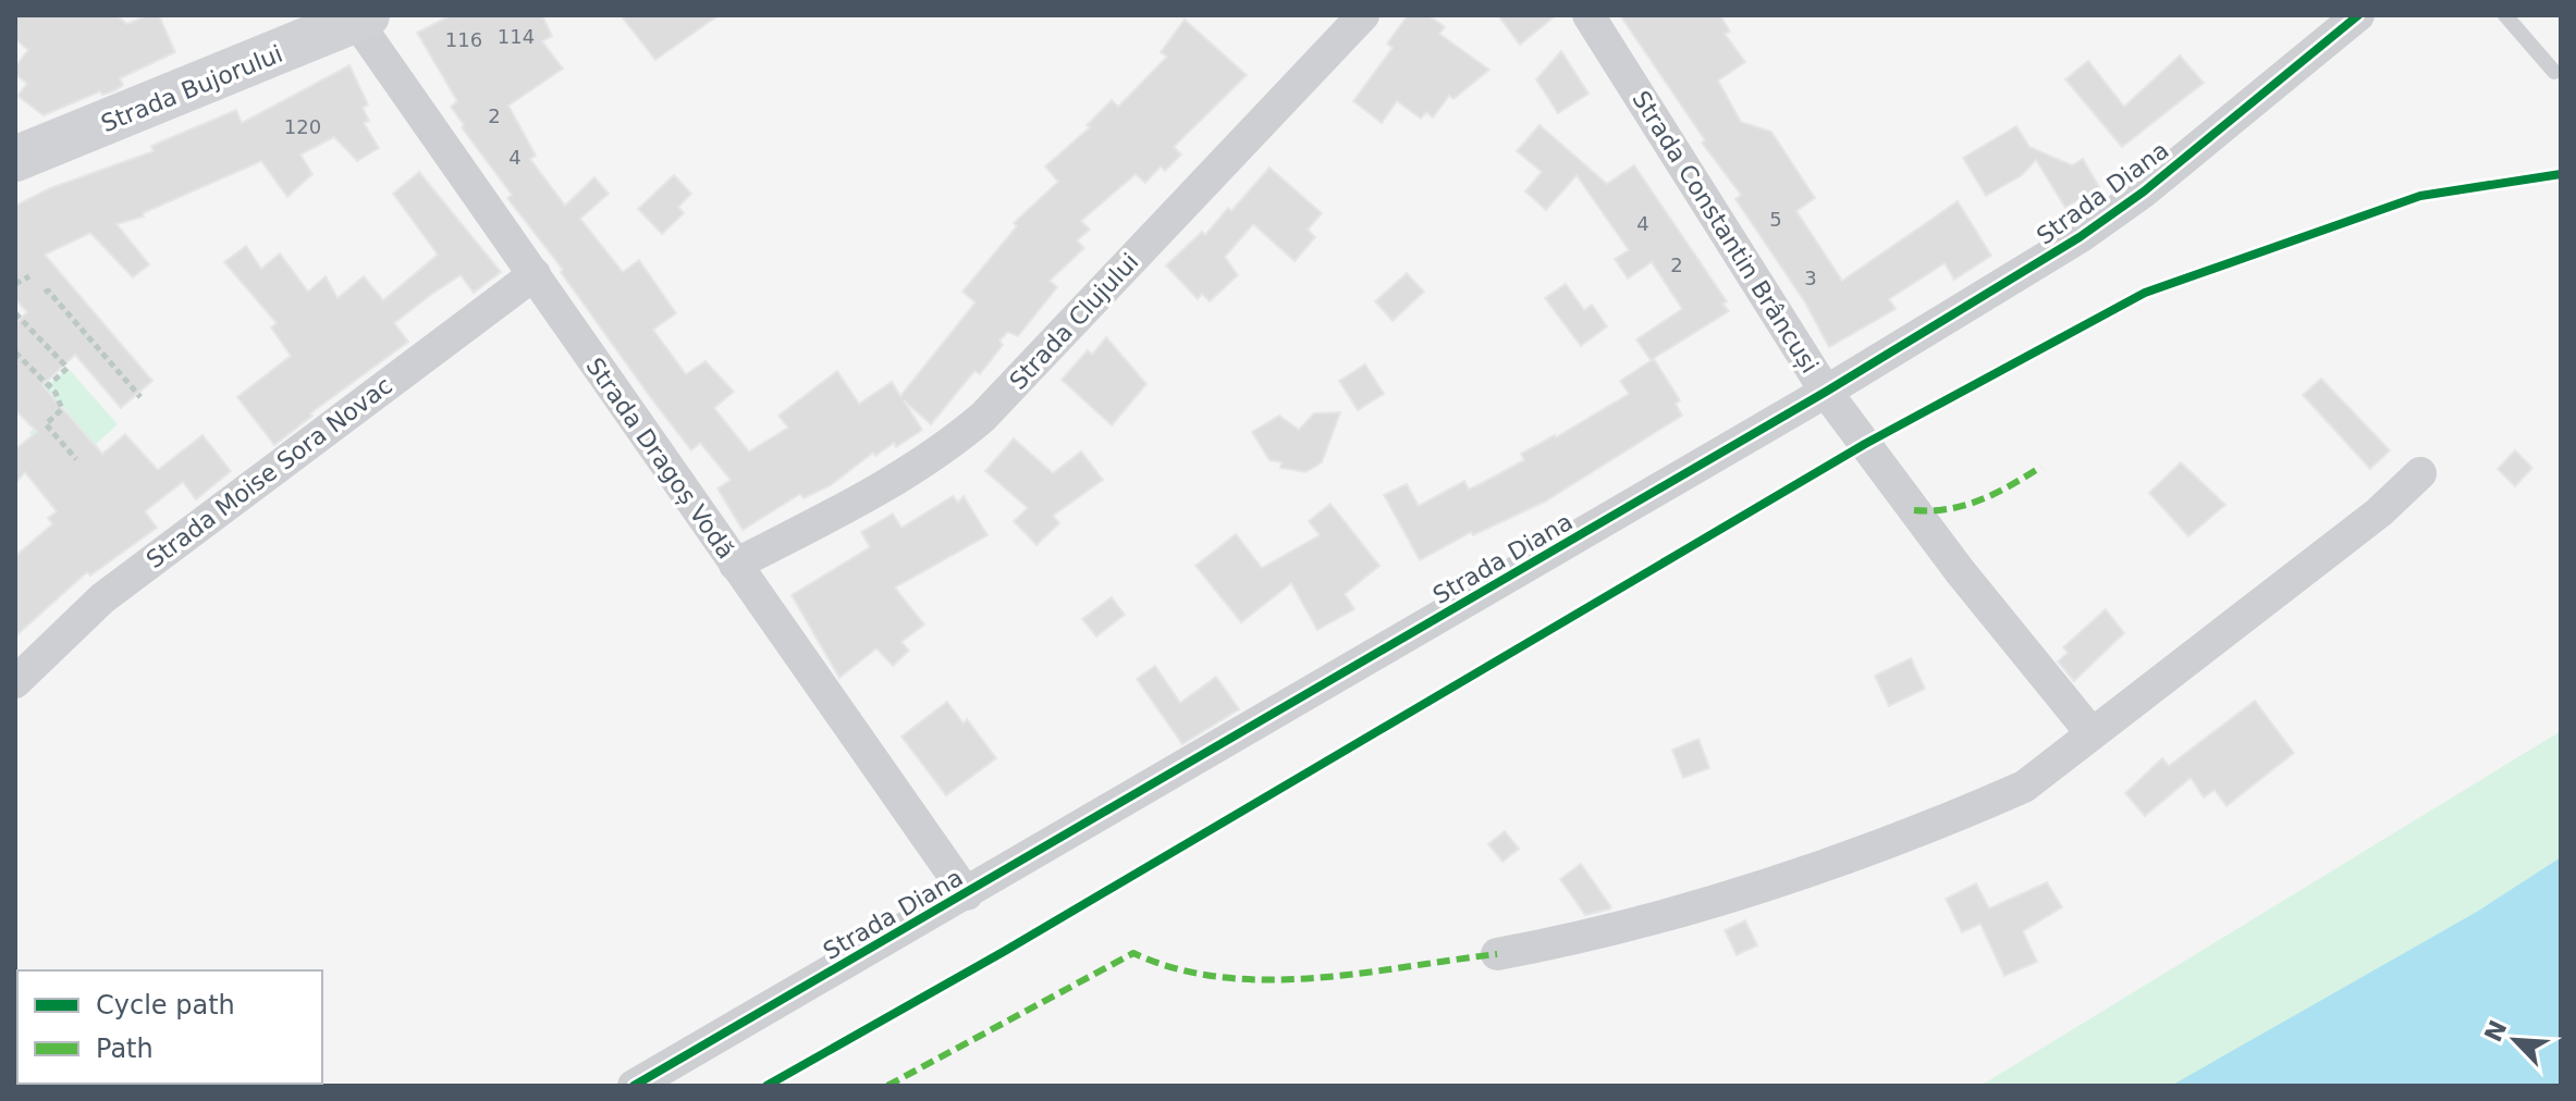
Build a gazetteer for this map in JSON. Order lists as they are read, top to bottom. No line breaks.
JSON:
{"streets":{"street":["Strada Bujorului","Strada Diana","Strada Constantin Brâncuși","Strada Clujului","Strada Dragoș Vodă","Strada Moise Sora Novac"]},"crossings":[["Strada Bujorului","Strada Dragoș Vodă"],["Strada Diana","Strada Constantin Brâncuși"],["Strada Diana","Strada Dragoș Vodă"],["Strada Clujului","Strada Dragoș Vodă"],["Strada Dragoș Vodă","Strada Moise Sora Novac"]],"house_numbers":["114","116","2","120","4","5","4","2","3"],"legend":["Cycle path","Path"],"north":"top left"}
